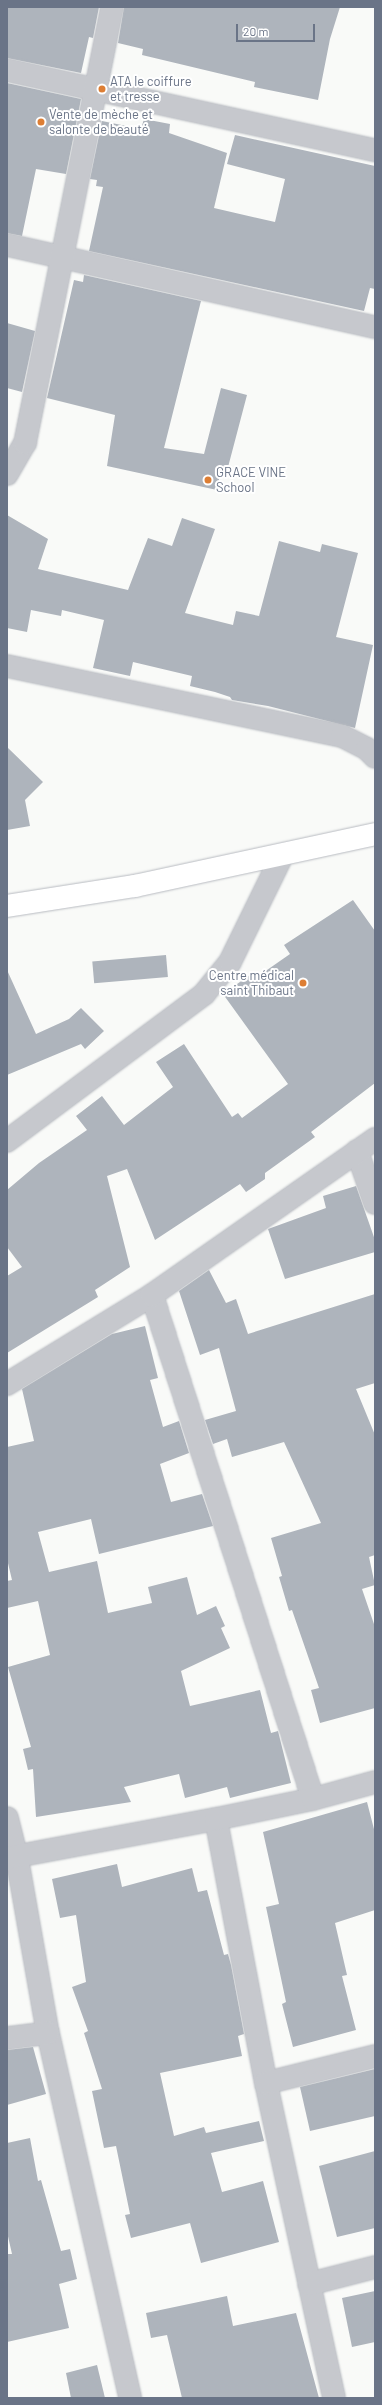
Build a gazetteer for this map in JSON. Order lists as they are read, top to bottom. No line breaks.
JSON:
{"places":["ATA le coiffure et tresse","Vente de mèche et salonte de beauté","GRACE VINE School","Centre médical saint Thibaut"],"scale_bar":"20 m"}
